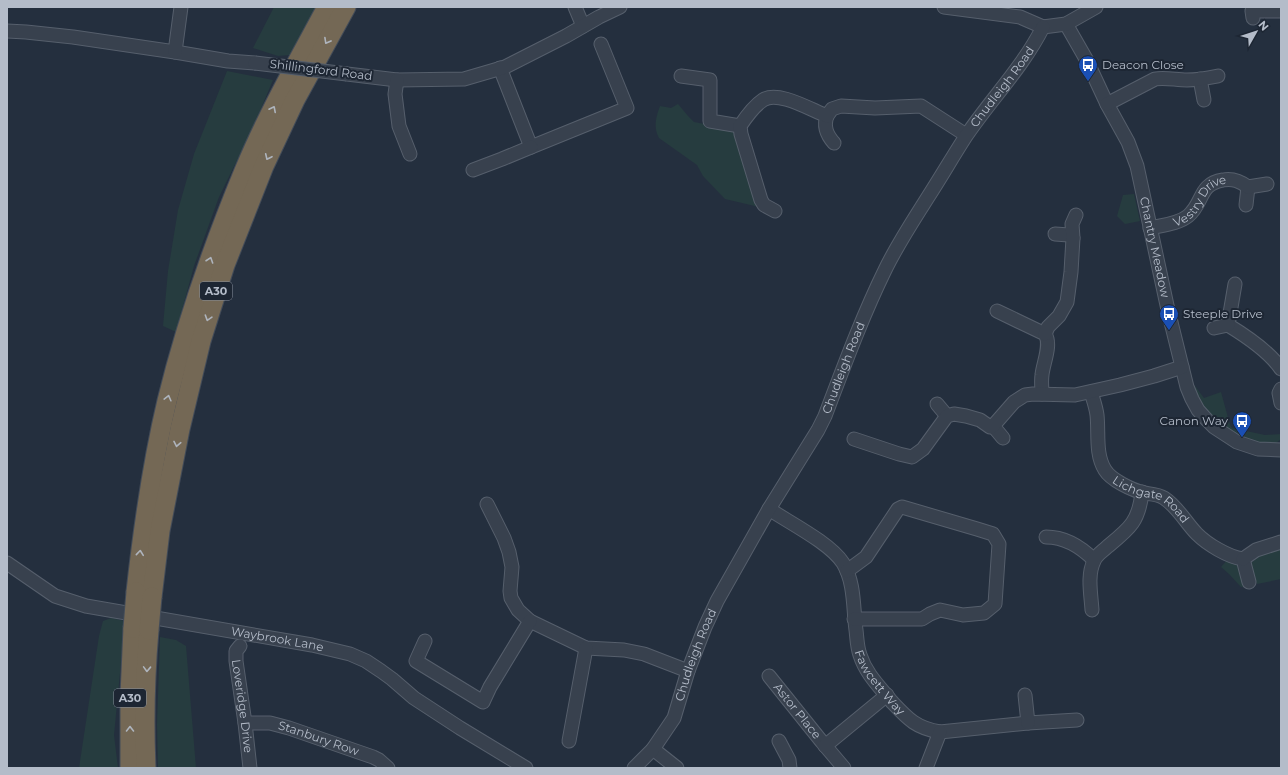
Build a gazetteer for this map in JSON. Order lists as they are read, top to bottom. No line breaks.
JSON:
{"streets":{"highway":["A30"],"street":["Shillingford Road","Chudleigh Road","Vestry Drive","Chantry Meadow","Lichgate Road","Waybrook Lane","Fawcett Way","Loveridge Drive","Astor Place","Stanbury Row"]},"crossings":[["Chudleigh Road","Fawcett Way"],["Vestry Drive","Chantry Meadow"],["Fawcett Way","Astor Place"],["Loveridge Drive","Stanbury Row"]],"places":{"bus stop":["Deacon Close","Steeple Drive","Canon Way"]},"north":"top right"}
